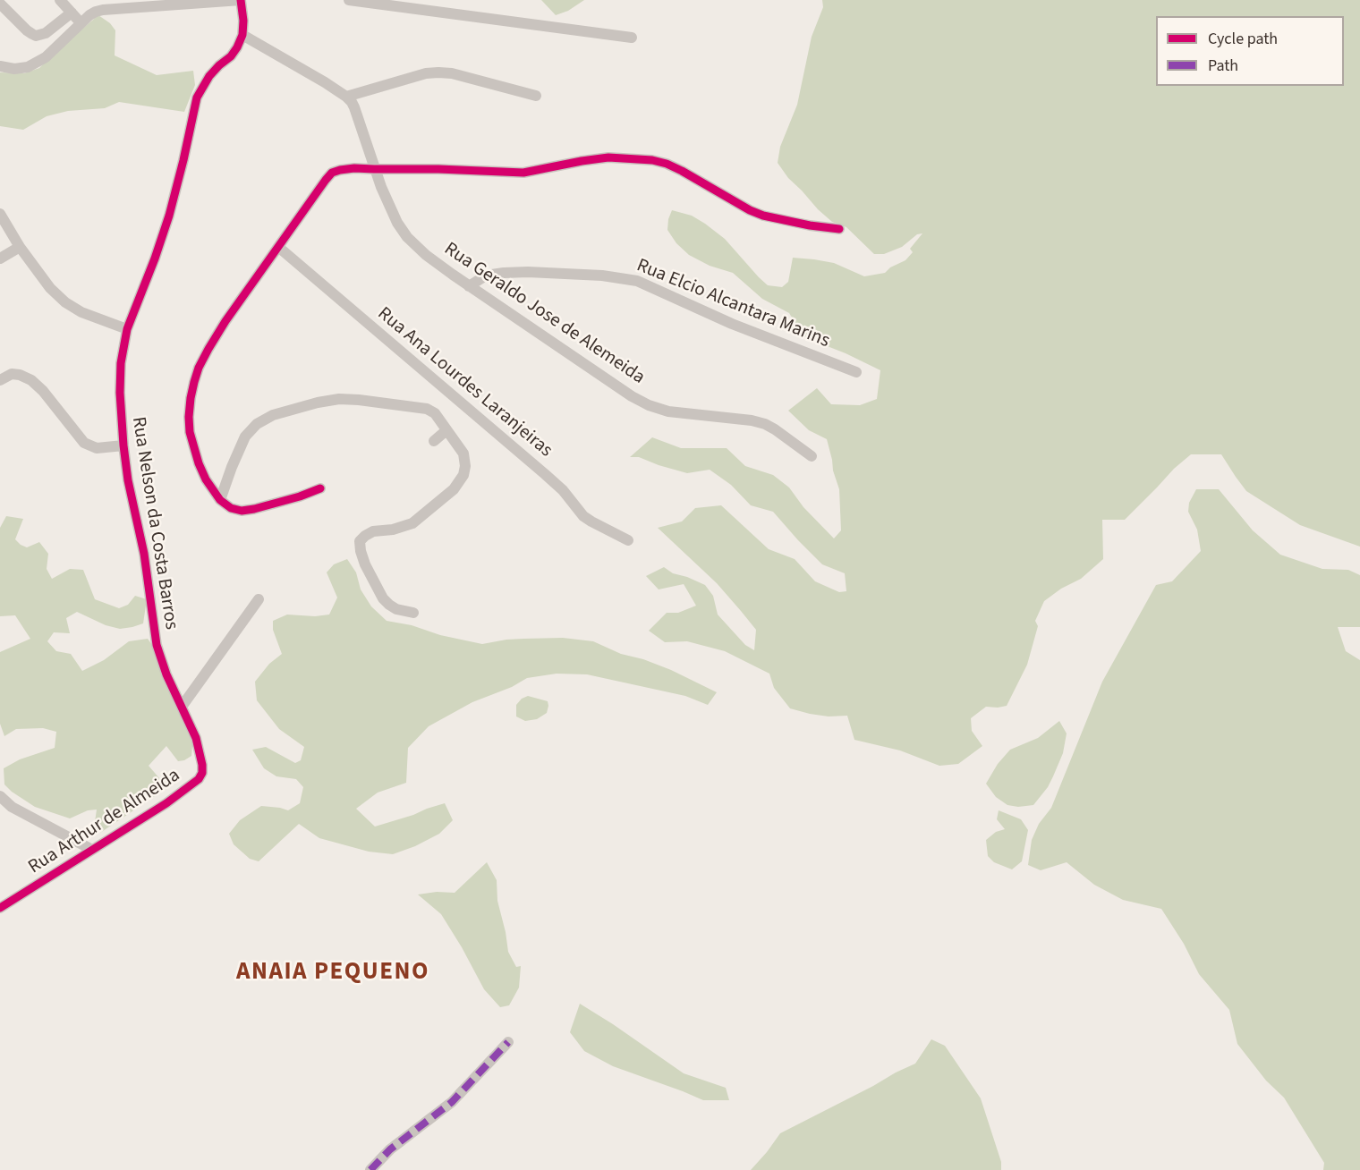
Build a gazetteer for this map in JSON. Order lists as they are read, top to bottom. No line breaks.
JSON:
{"streets":{"street":["Rua Elcio Alcantara Marins","Rua Geraldo Jose de Alemeida","Rua Ana Lourdes Laranjeiras","Rua Nelson da Costa Barros","Rua Arthur de Almeida"]},"crossings":[["Rua Elcio Alcantara Marins","Rua Geraldo Jose de Alemeida"],["Rua Nelson da Costa Barros","Rua Arthur de Almeida"]],"districts":["ANAIA PEQUENO"],"legend":["Cycle path","Path"]}
